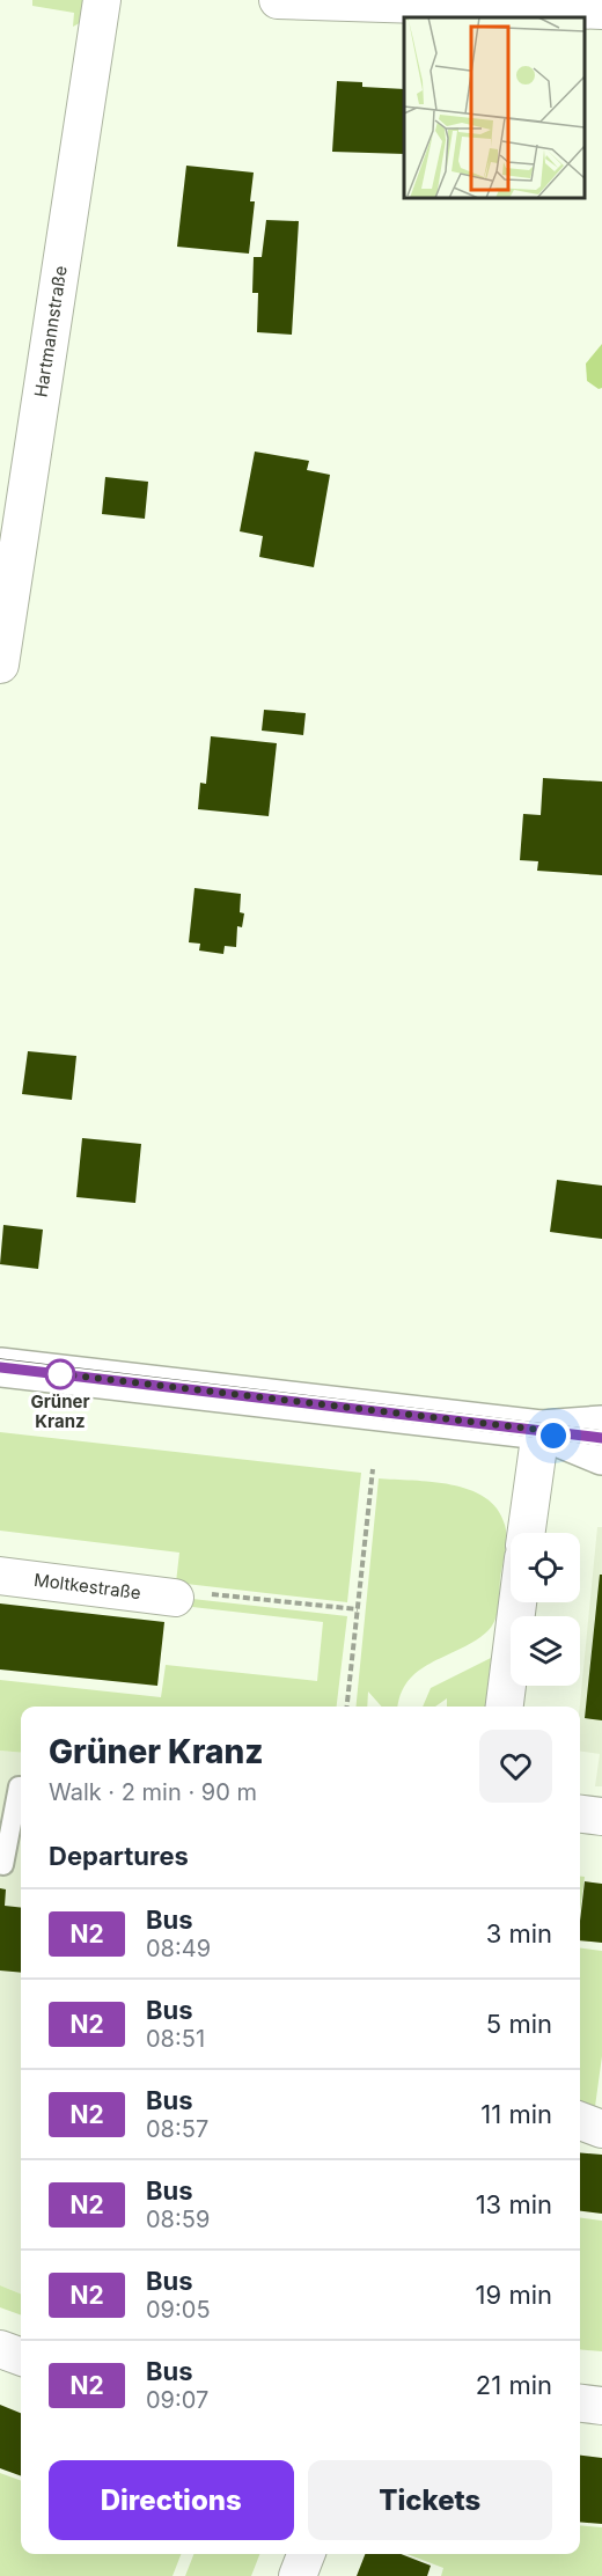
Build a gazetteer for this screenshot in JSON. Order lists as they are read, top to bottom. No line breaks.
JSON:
{"streets":{"street":["Hartmannstraße","Moltkestraße"]},"places":["Grüner Kranz"],"lines":["bus line N2"],"page":{"heading":[["Grüner Kranz","Walk · 2 min · 90 m"],"Departures"],"list":[{"mark":"N2","name":"Bus","note":"08:49","value":"3 min"},{"mark":"N2","name":"Bus","note":"08:51","value":"5 min"},{"mark":"N2","name":"Bus","note":"08:57","value":"11 min"},{"mark":"N2","name":"Bus","note":"08:59","value":"13 min"},{"mark":"N2","name":"Bus","note":"09:05","value":"19 min"},{"mark":"N2","name":"Bus","note":"09:07","value":"21 min"}],"buttons":["Directions","Tickets"]}}
